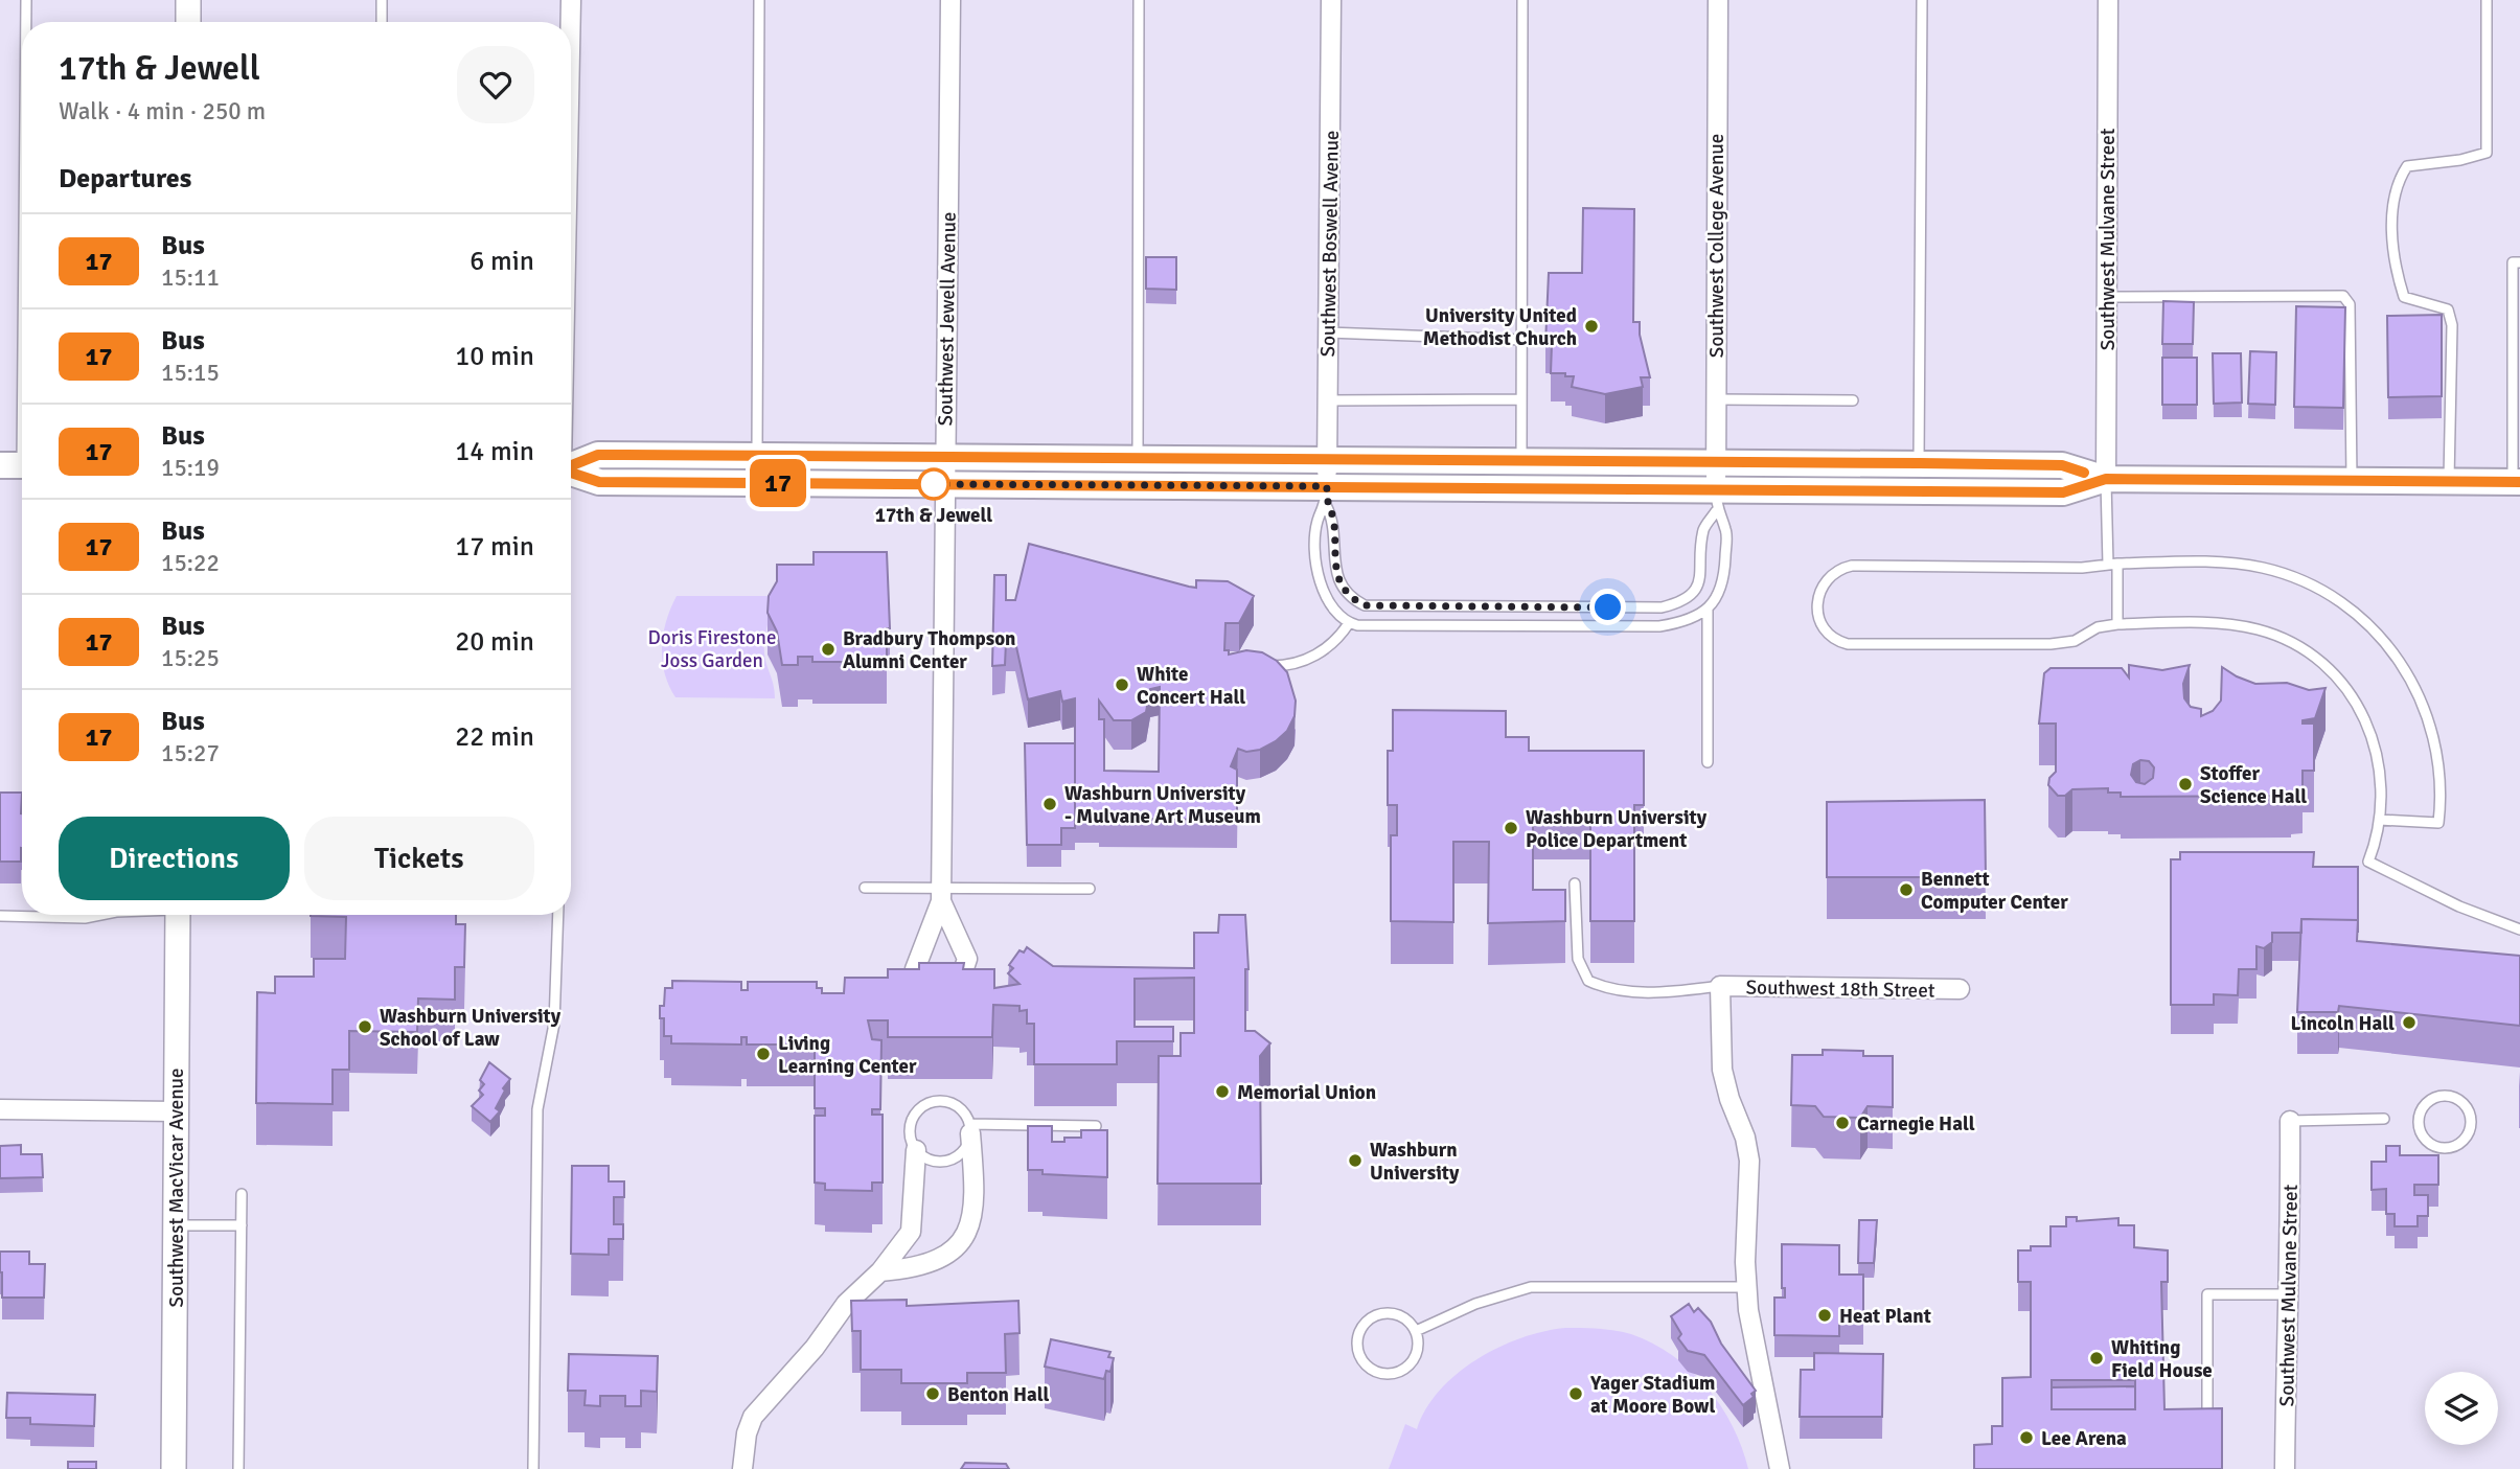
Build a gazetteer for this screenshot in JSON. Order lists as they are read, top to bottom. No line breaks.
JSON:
{"streets":{"street":["Southwest Mulvane Street","Southwest Boswell Avenue","Southwest College Avenue","Southwest Jewell Avenue","Southwest 18th Street","Southwest MacVicar Avenue"]},"parks":["Doris Firestone Joss Garden"],"places":["University United Methodist Church","17th & Jewell","Bradbury Thompson Alumni Center","White Concert Hall","Stoffer Science Hall","Washburn University - Mulvane Art Museum","Washburn University Police Department","Bennett Computer Center","Lincoln Hall","Washburn University School of Law","Living Learning Center","Memorial Union","Carnegie Hall","Washburn University","Heat Plant","Whiting Field House","Benton Hall","Yager Stadium at Moore Bowl","Lee Arena"],"lines":["bus line 17"],"page":{"on_map":"17","heading":[["17th & Jewell","Walk · 4 min · 250 m"],"Departures"],"list":[{"mark":"17","name":"Bus","note":"15:11","value":"6 min"},{"mark":"17","name":"Bus","note":"15:15","value":"10 min"},{"mark":"17","name":"Bus","note":"15:19","value":"14 min"},{"mark":"17","name":"Bus","note":"15:22","value":"17 min"},{"mark":"17","name":"Bus","note":"15:25","value":"20 min"},{"mark":"17","name":"Bus","note":"15:27","value":"22 min"}],"buttons":["Directions","Tickets"]}}
